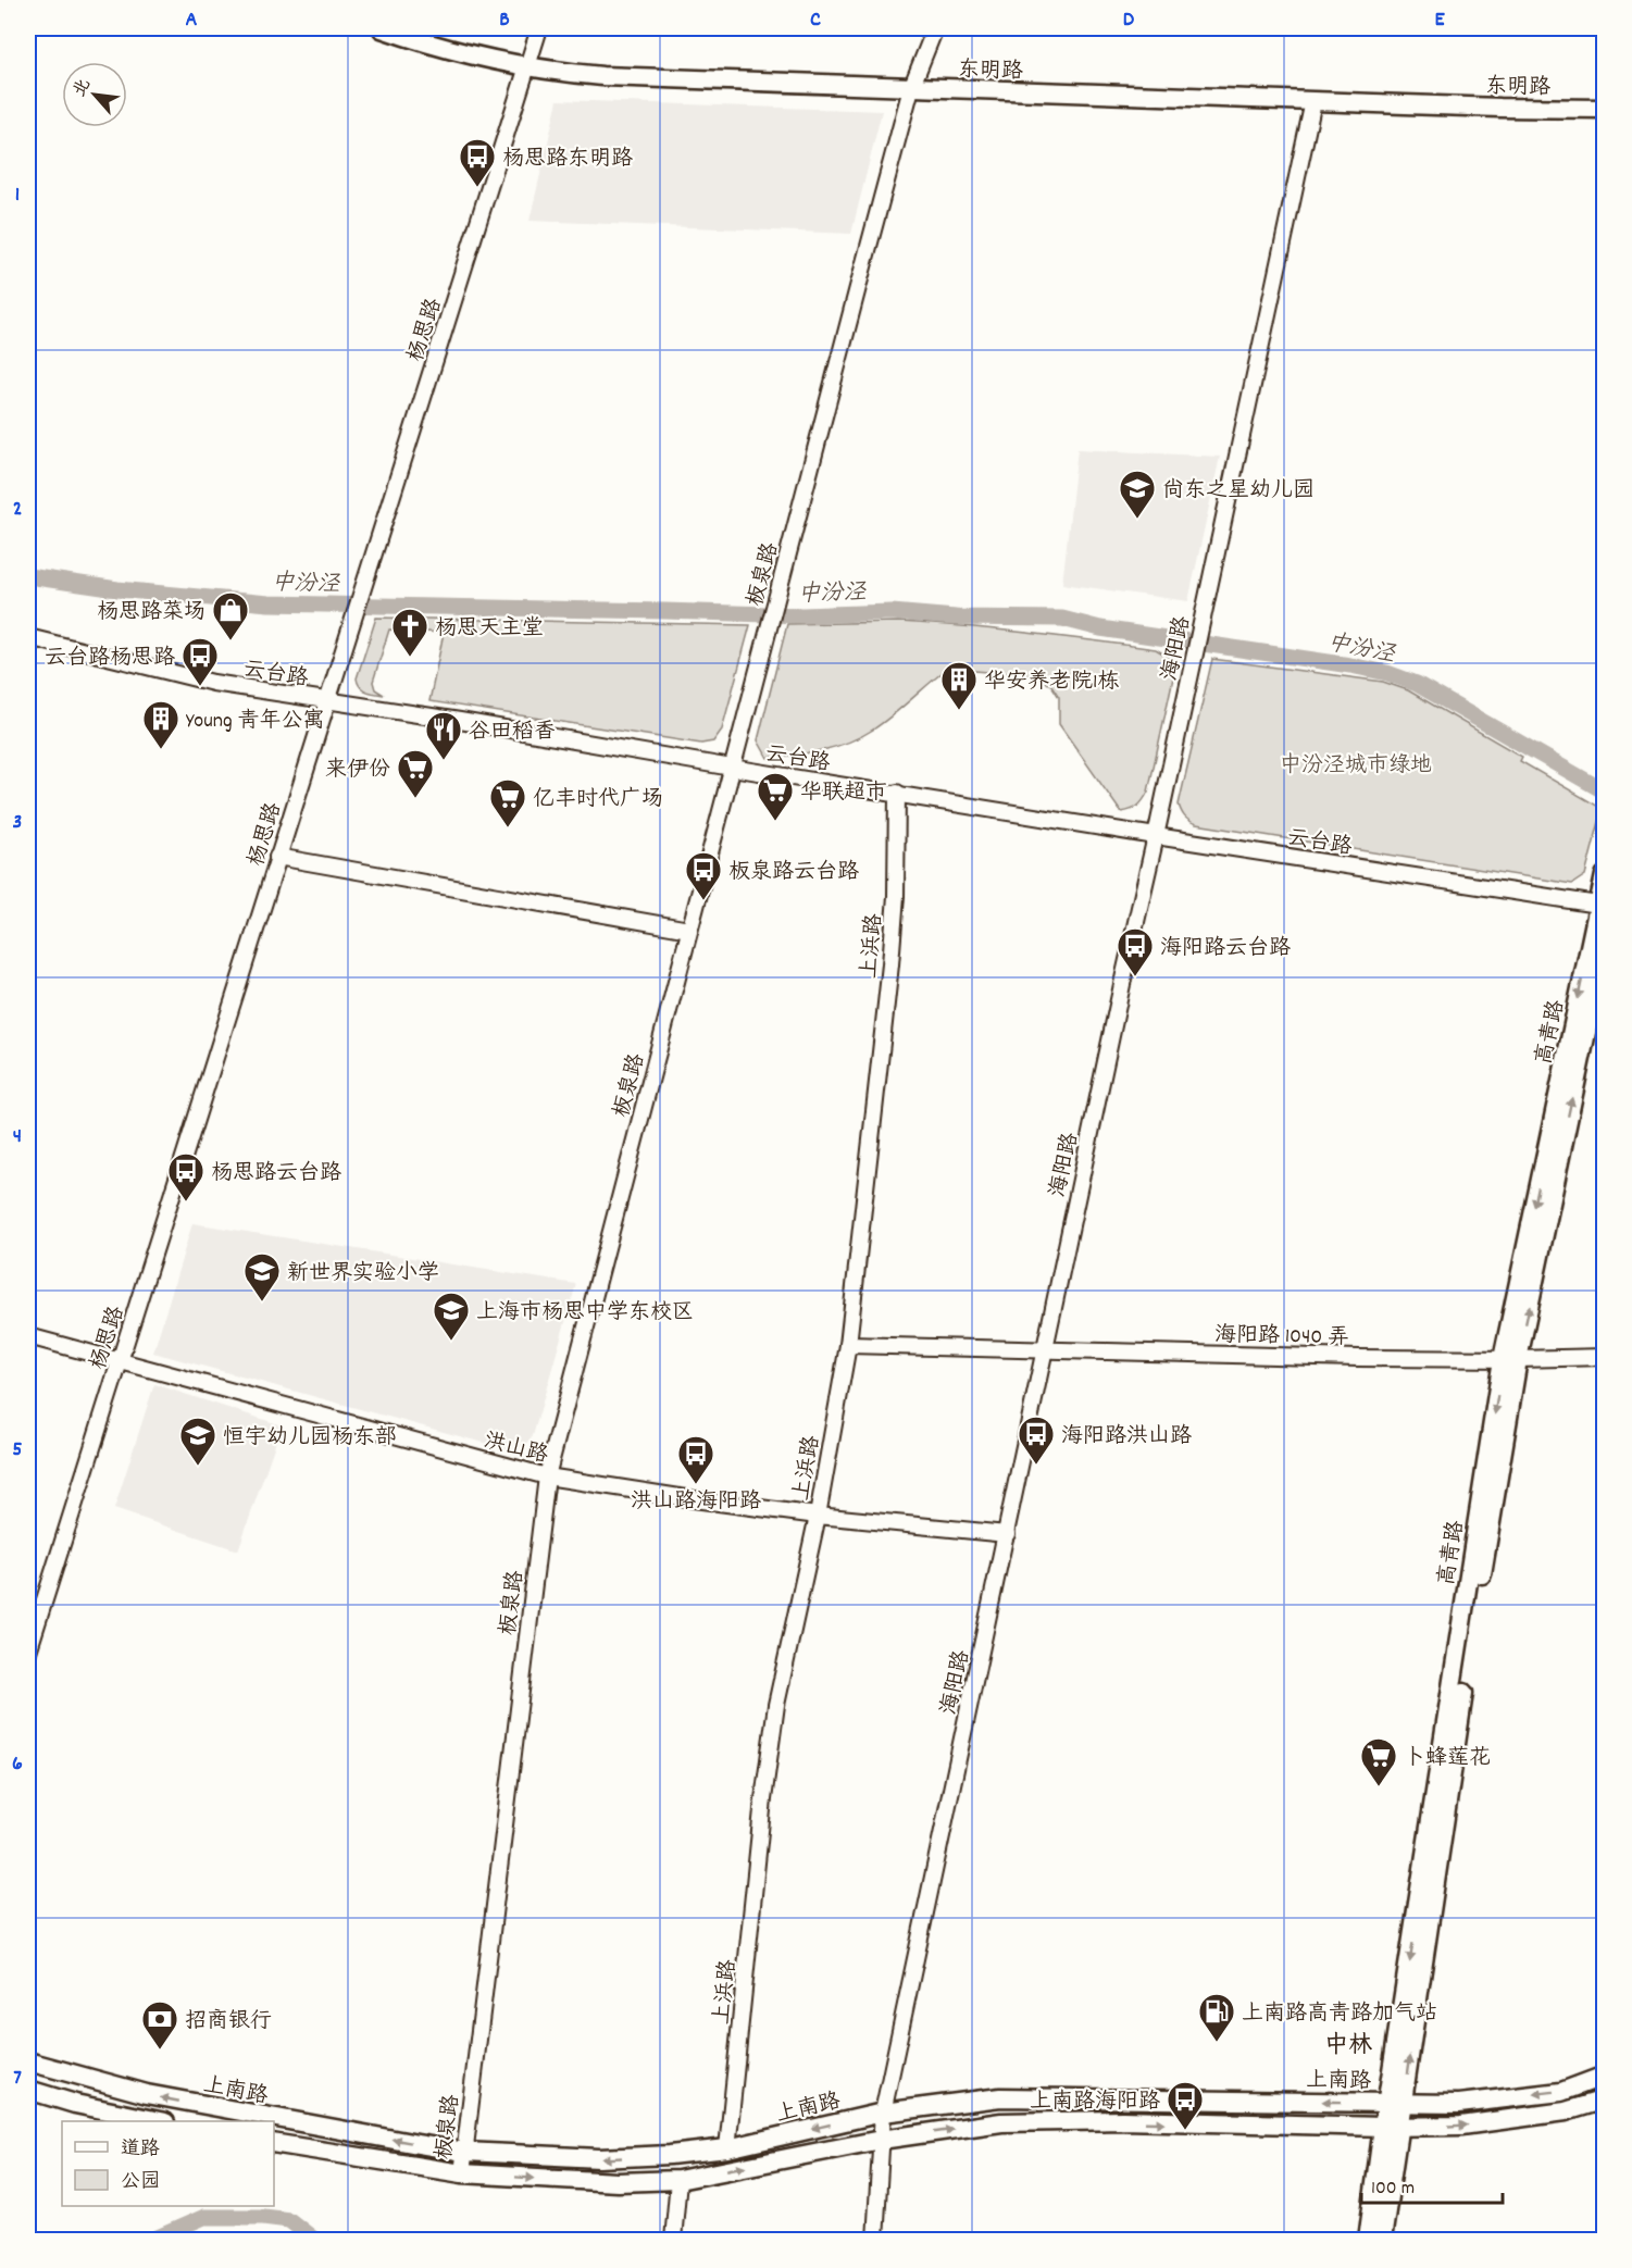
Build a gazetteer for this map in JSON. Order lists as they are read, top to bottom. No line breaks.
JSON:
{"streets":{"main road":["东明路","高青路","上南路"],"street":["杨思路","板泉路","海阳路","云台路","上浜路","海阳路 1040 弄","洪山路"]},"crossings":[["东明路","杨思路"],["东明路","板泉路"],["东明路","海阳路"],["杨思路","云台路"],["杨思路","洪山路"],["板泉路","云台路"],["板泉路","洪山路"],["板泉路","上南路"],["海阳路","云台路"],["海阳路","海阳路 1040 弄"],["海阳路","洪山路"],["海阳路","上南路"],["云台路","上浜路"],["云台路","高青路"],["上浜路","海阳路 1040 弄"],["上浜路","洪山路"],["上浜路","上南路"],["高青路","海阳路 1040 弄"],["高青路","上南路"]],"districts":["中林"],"water":["中汾泾"],"parks":["中汾泾城市绿地"],"places":{"bus stop":["杨思路东明路","云台路杨思路","板泉路云台路","海阳路云台路","杨思路云台路","海阳路洪山路","洪山路海阳路","上南路海阳路"],"school or university":["尚东之星幼儿园","新世界实验小学","上海市杨思中学东校区","恒宇幼儿园杨东部"],"shop":["杨思路菜场"],"church":["杨思天主堂"],"building":["华安养老院1栋","Young 青年公寓"],"restaurant":["谷田稻香"],"supermarket":["来伊份","华联超市","亿丰时代广场","卜蜂莲花"],"fuel station":["上南路高青路加气站"],"bank":["招商银行"]},"legend":["道路","公园"],"scale_bar":"100 m","north":"top left","grid":{"columns":["A","B","C","D","E"],"rows":["1","2","3","4","5","6","7"]}}
